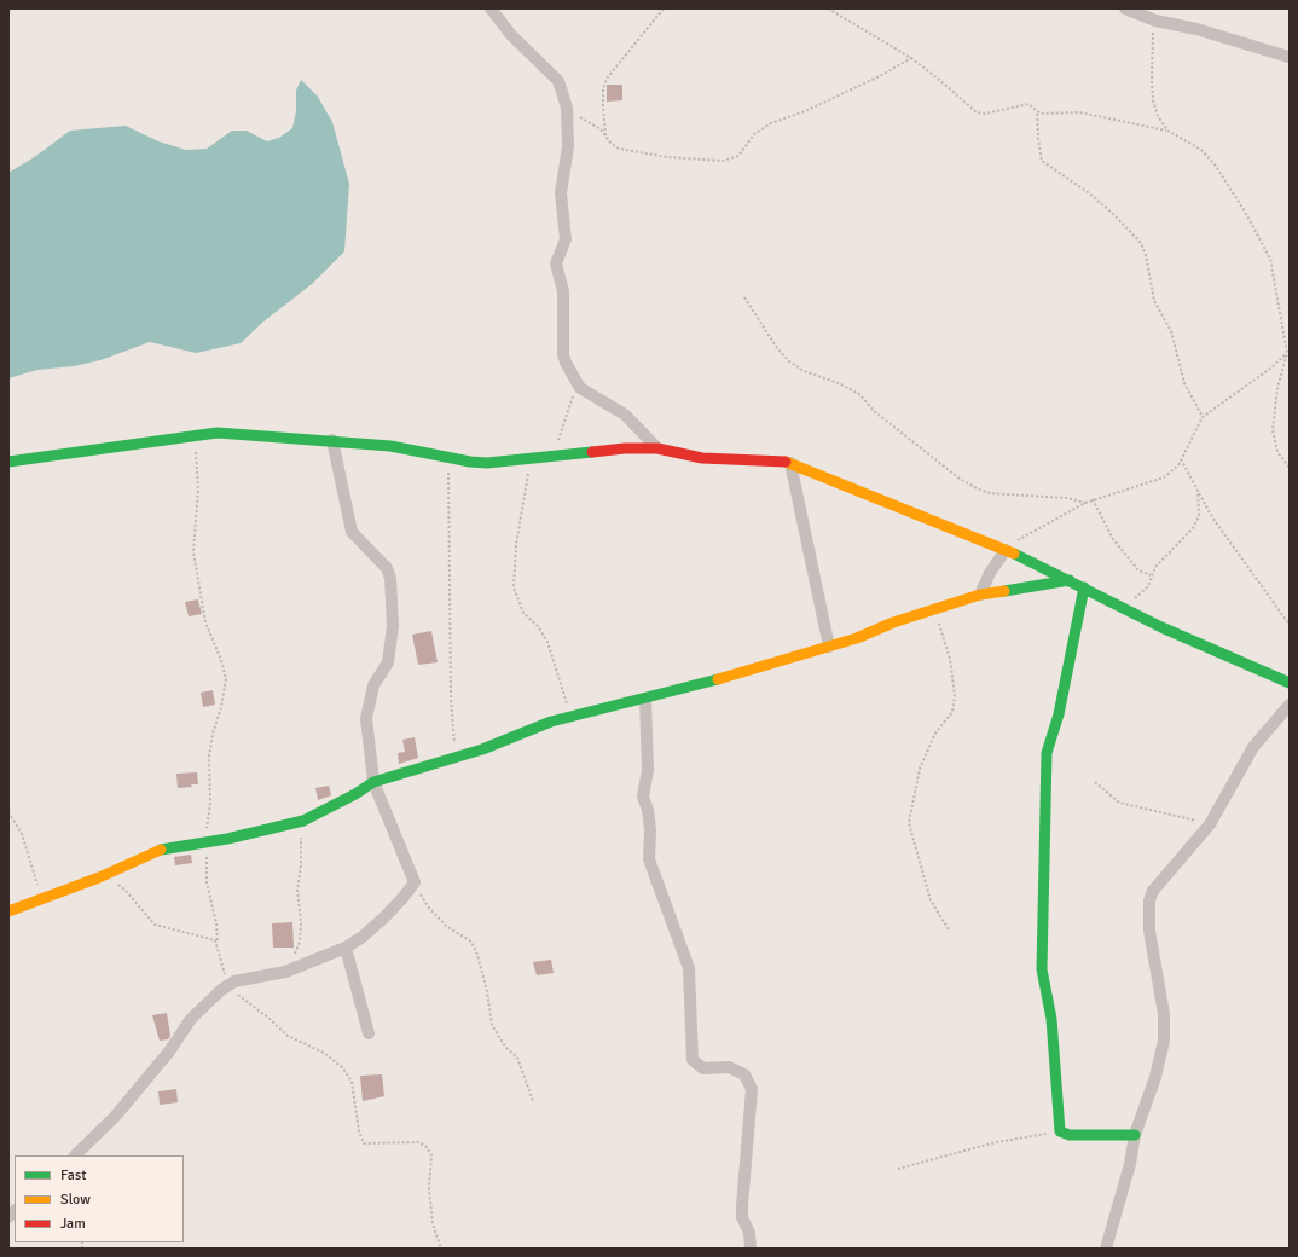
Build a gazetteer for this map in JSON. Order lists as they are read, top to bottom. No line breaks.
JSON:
{"legend":["Fast","Slow","Jam"]}
